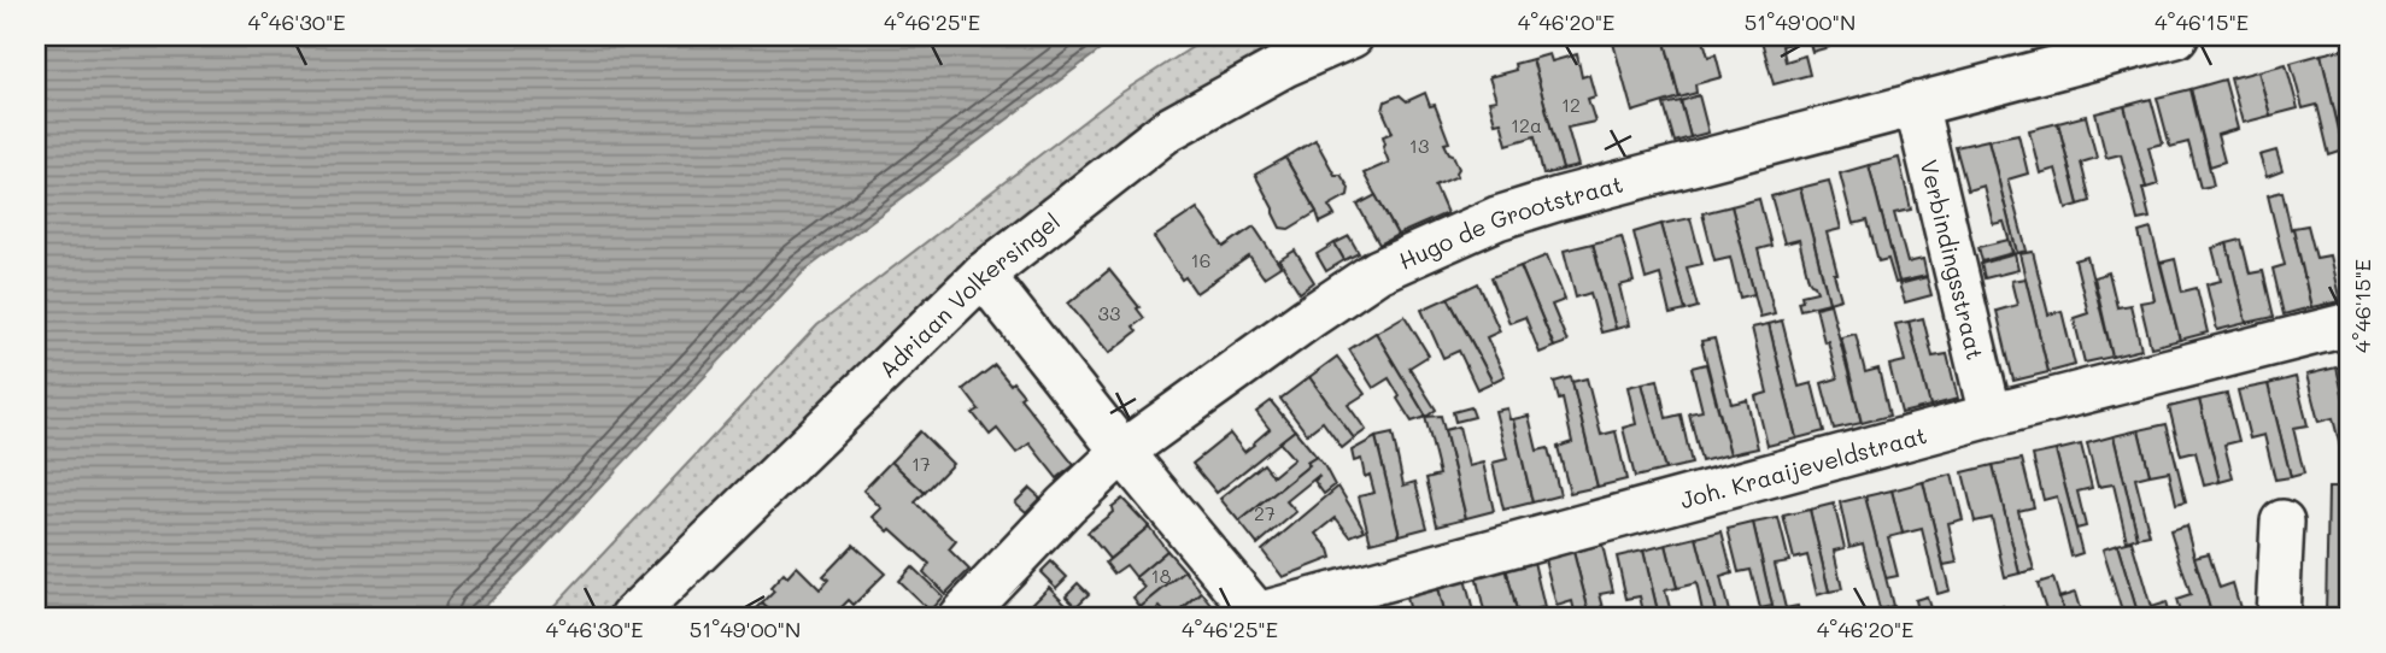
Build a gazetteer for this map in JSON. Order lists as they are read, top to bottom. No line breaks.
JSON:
{"streets":{"street":["Hugo de Grootstraat","Verbindingsstraat","Adriaan Volkersingel","Joh. Kraaijeveldstraat"]},"crossings":[["Hugo de Grootstraat","Verbindingsstraat"],["Verbindingsstraat","Joh. Kraaijeveldstraat"]],"house_numbers":["12","12a","13","16","33","17","27","18"],"coordinates":["4°46'30\"E","4°46'25\"E","4°46'20\"E","51°49'00\"N","4°46'15\"E"]}
